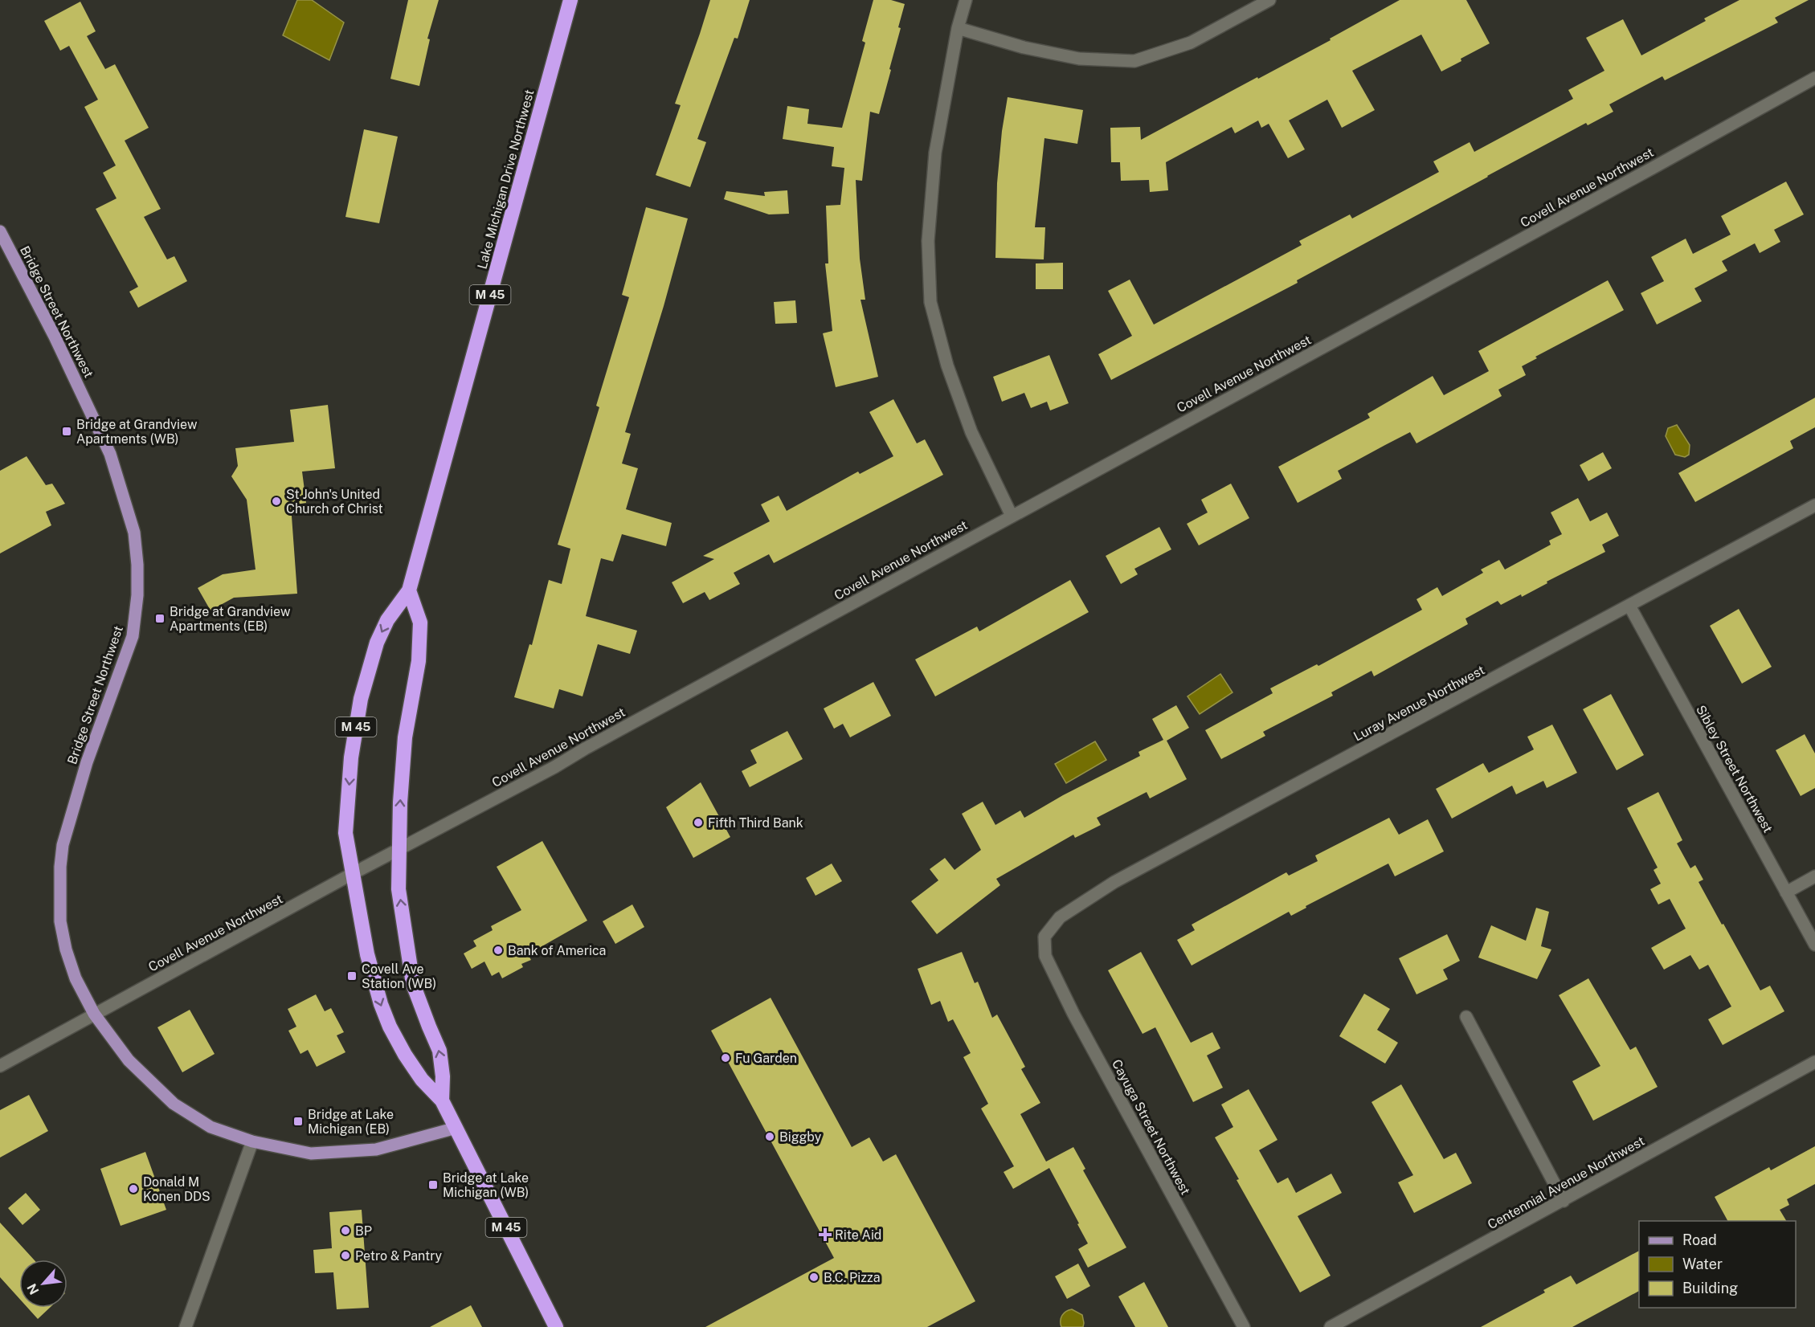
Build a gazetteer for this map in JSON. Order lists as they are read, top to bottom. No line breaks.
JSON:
{"streets":{"highway":["Lake Michigan Drive Northwest","M 45"],"main road":["Bridge Street Northwest"],"street":["Covell Avenue Northwest","Luray Avenue Northwest","Sibley Street Northwest","Cayuga Street Northwest","Centennial Avenue Northwest"]},"crossings":[["Lake Michigan Drive Northwest","Covell Avenue Northwest"],["Lake Michigan Drive Northwest","Bridge Street Northwest"],["Covell Avenue Northwest","Bridge Street Northwest"],["Luray Avenue Northwest","Sibley Street Northwest"],["Luray Avenue Northwest","Cayuga Street Northwest"]],"places":{"transit":["Bridge at Grandview Apartments (WB)","Bridge at Grandview Apartments (EB)","Covell Ave Station (WB)","Bridge at Lake Michigan (EB)","Bridge at Lake Michigan (WB)"],"other":["St John's United Church of Christ","Fifth Third Bank","Bank of America","Fu Garden","Biggby","Donald M Konen DDS","BP","Petro & Pantry","B.C. Pizza"],"health":["Rite Aid"]},"legend":["Road","Water","Building"],"north":"bottom left"}
